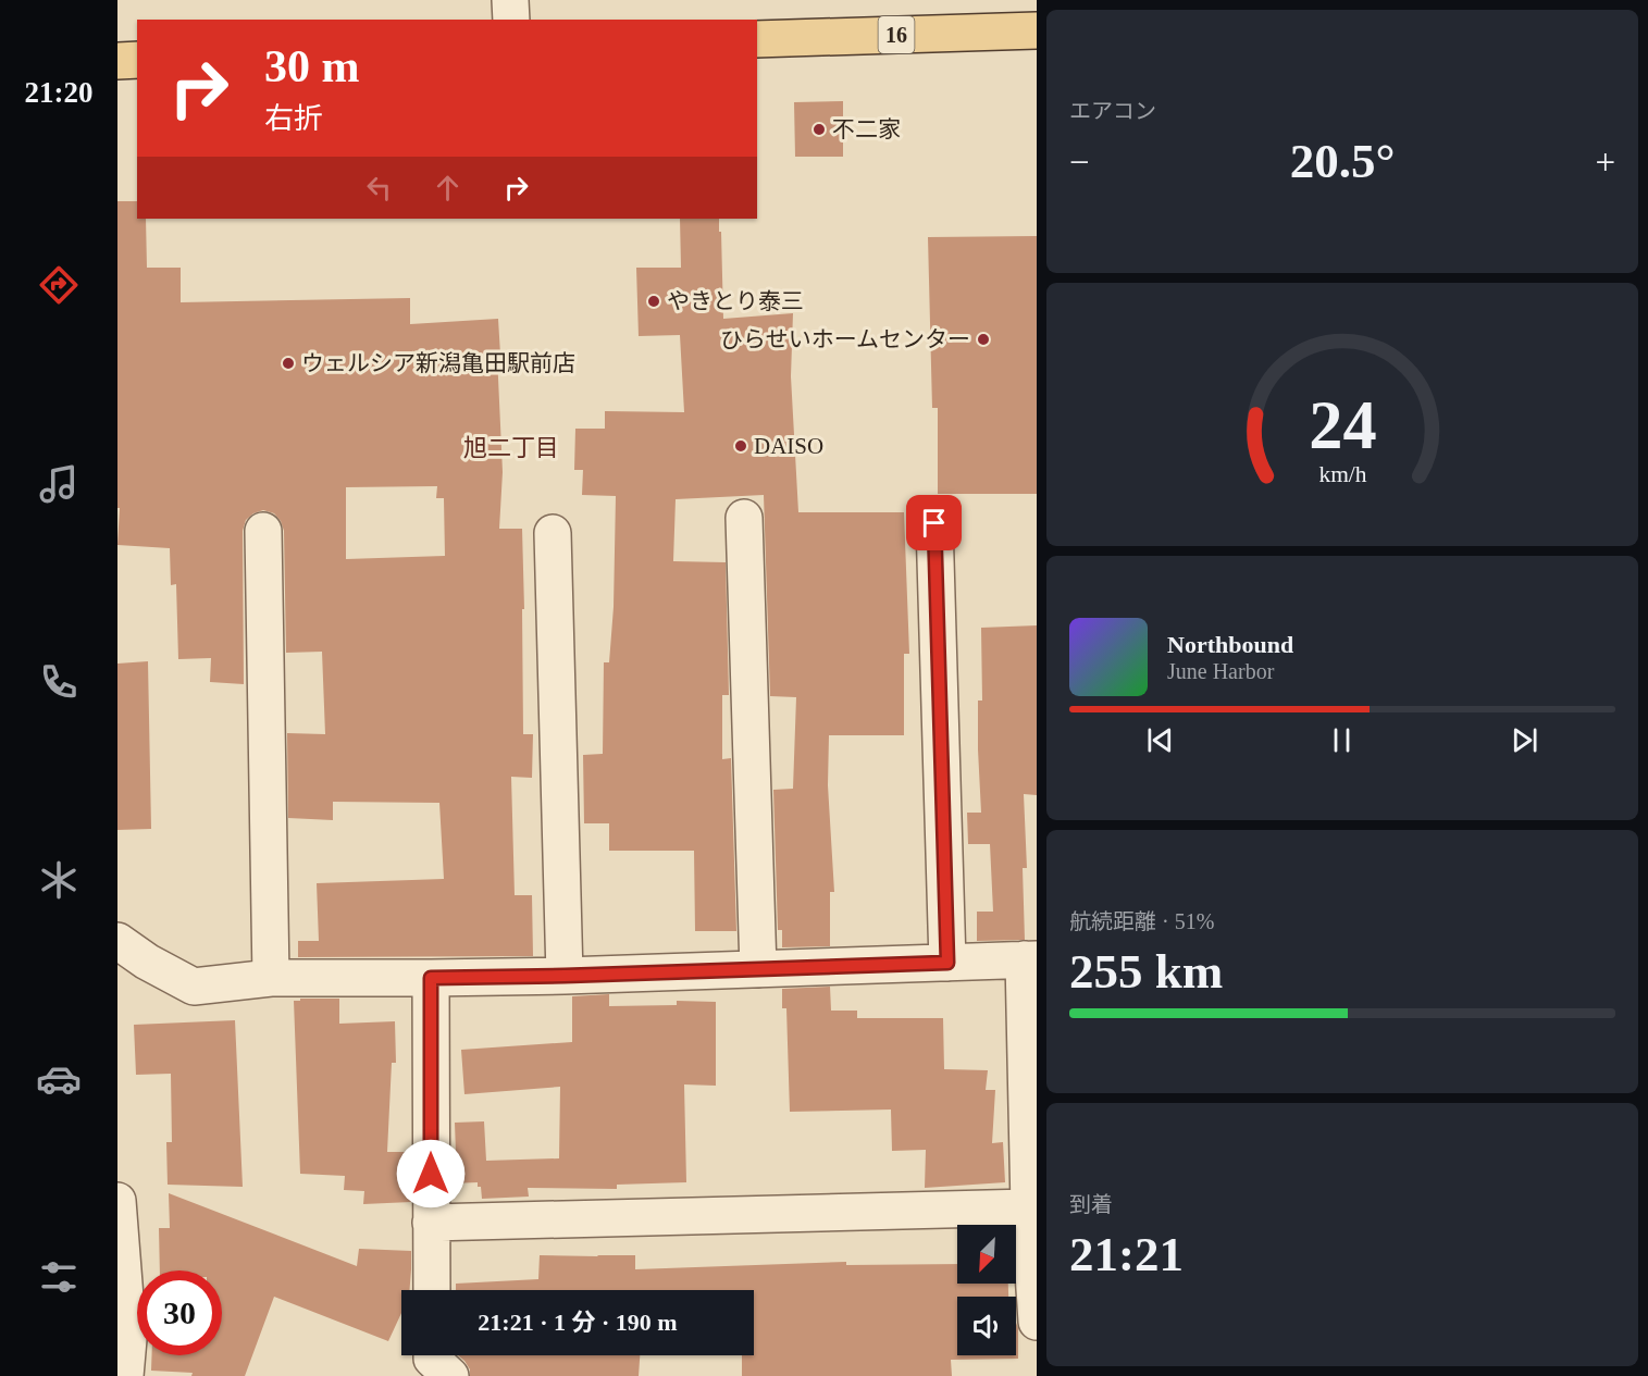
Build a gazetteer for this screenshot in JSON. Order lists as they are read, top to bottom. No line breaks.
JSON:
{"streets":{"main road":["16"]},"districts":["旭二丁目"],"places":["不二家","やきとり泰三","ひらせいホームセンター","ウェルシア新潟亀田駅前店","DAISO"],"north":"bottom left","page":{"tabs":"21:20","tile":["エアコン",["航続距離 · 51%","255 km"],["到着","21:21"]],"turn":["30 m","右折"],"heat":["−","20.5°","+"],"song":["Northbound","June Harbor"],"limit":"30","trip":"21:21 · 1 分 · 190 m","gauge":["24","km/h"]}}
